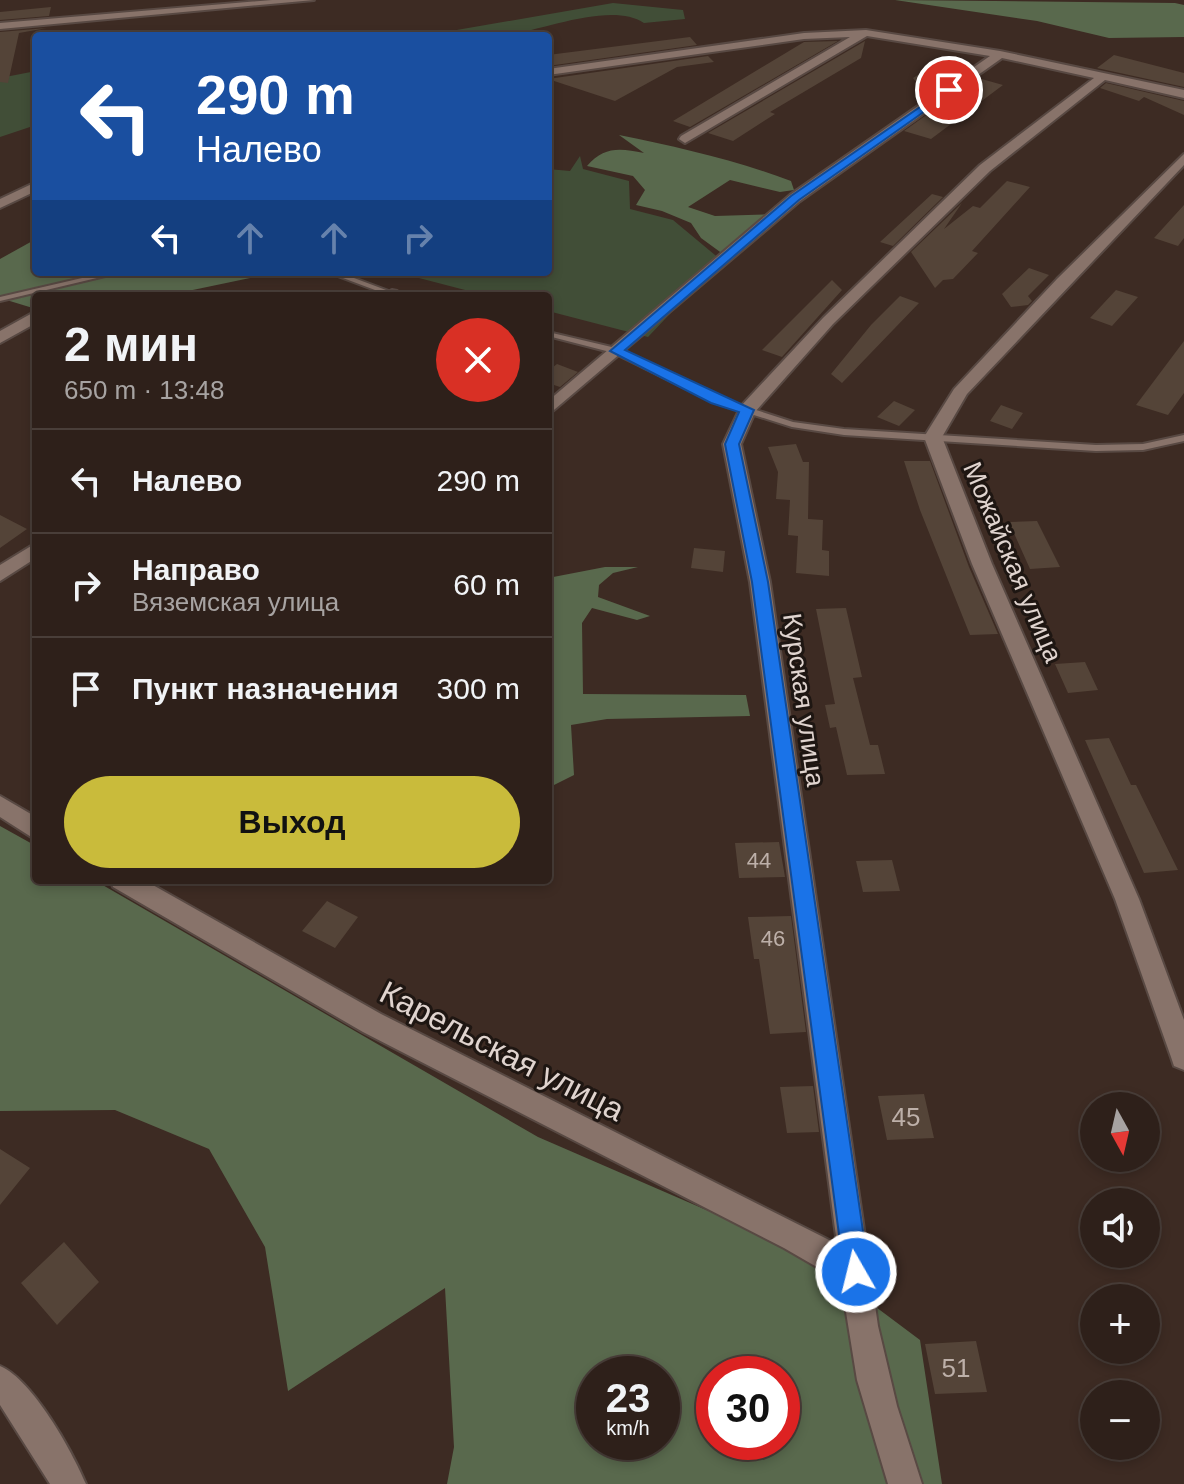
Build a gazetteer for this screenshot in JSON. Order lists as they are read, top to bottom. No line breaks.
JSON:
{"streets":{"street":["Можайская улица","Курская улица","Карельская улица"]},"crossings":[["Курская улица","Карельская улица"]],"house_numbers":["44","46","45","51"],"north":"bottom","page":{"turn":["290 m","Налево"],"heading":["2 мин","650 m · 13:48"],"list":[{"name":"Налево","value":"290 m"},{"name":"Направо","note":"Вяземская улица","value":"60 m"},{"name":"Пункт назначения","value":"300 m"}],"buttons":"Выход","map_buttons":["+","−"],"speed":"23 km/h","limit":"30"}}
